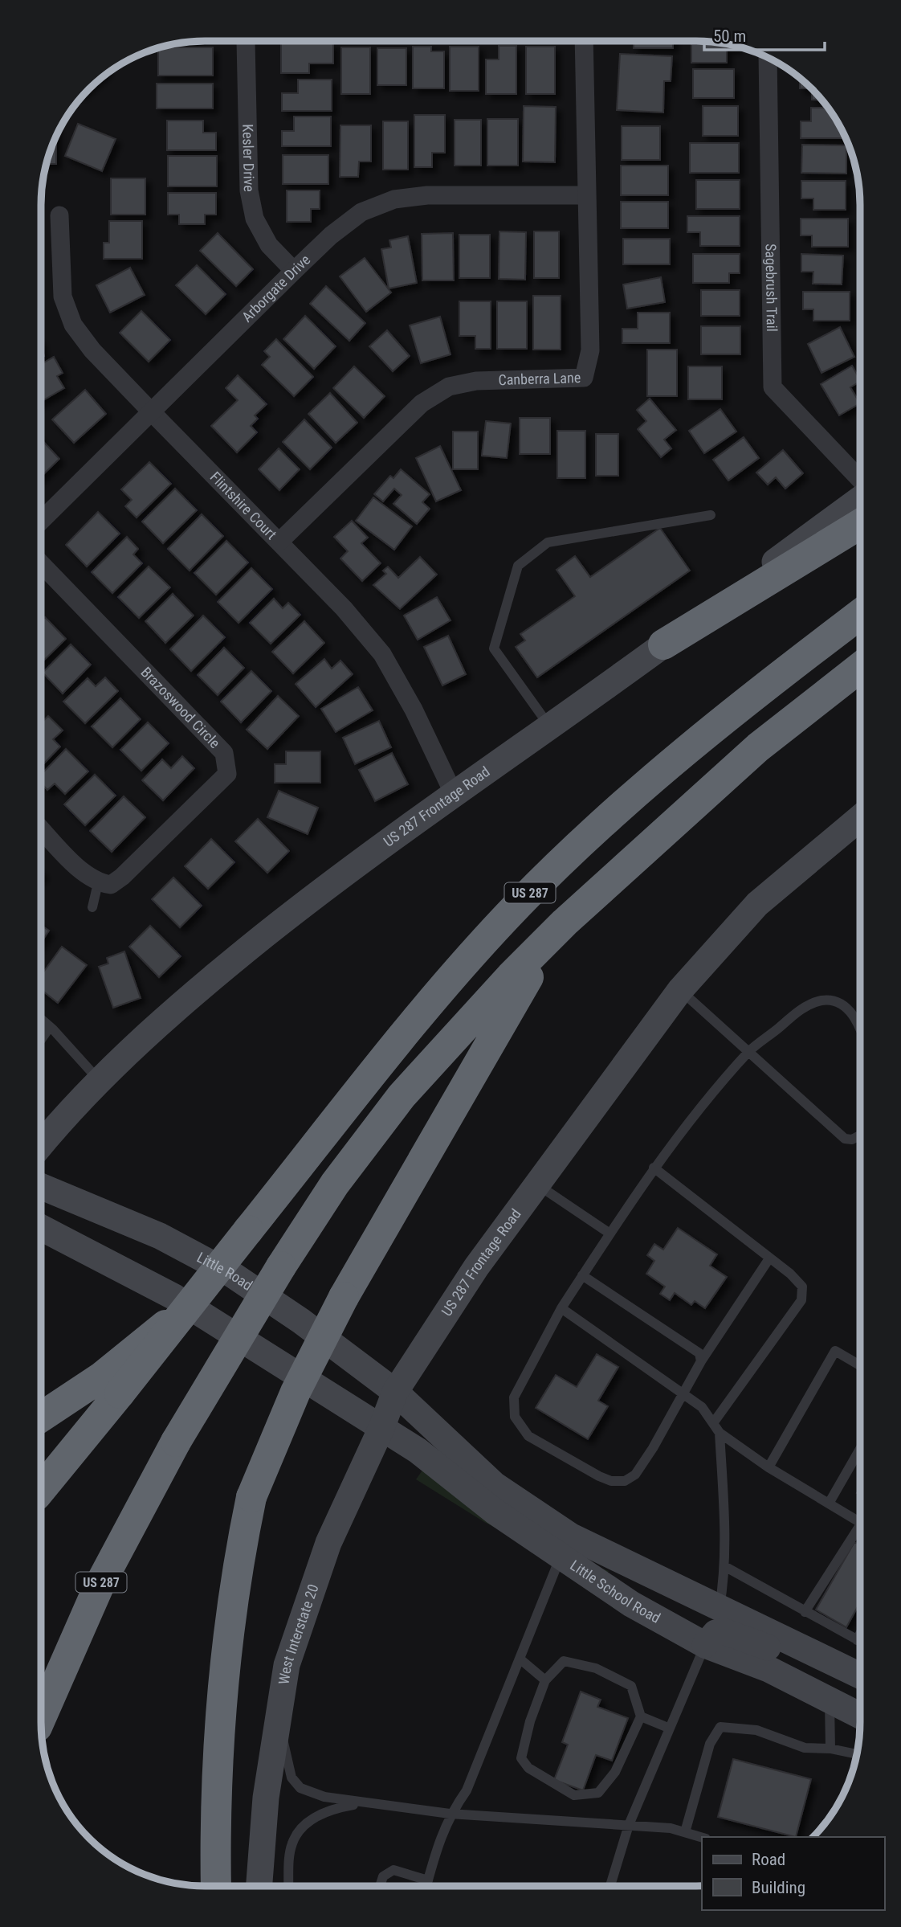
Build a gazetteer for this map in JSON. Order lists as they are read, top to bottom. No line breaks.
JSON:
{"streets":{"highway":["US 287"],"main road":["US 287 Frontage Road","Little Road","Little School Road","West Interstate 20"],"street":["Kesler Drive","Sagebrush Trail","Arborgate Drive","Canberra Lane","Flintshire Court","Brazoswood Circle"]},"crossings":[["Kesler Drive","Arborgate Drive"],["Arborgate Drive","Canberra Lane"],["Arborgate Drive","Flintshire Court"],["Canberra Lane","Flintshire Court"],["Flintshire Court","US 287 Frontage Road"],["US 287 Frontage Road","Little Road"],["US 287 Frontage Road","Little School Road"],["US 287 Frontage Road","West Interstate 20"],["Little Road","Little School Road"],["Little Road","West Interstate 20"],["Little School Road","West Interstate 20"]],"legend":["Road","Building"],"scale_bar":"50 m"}
